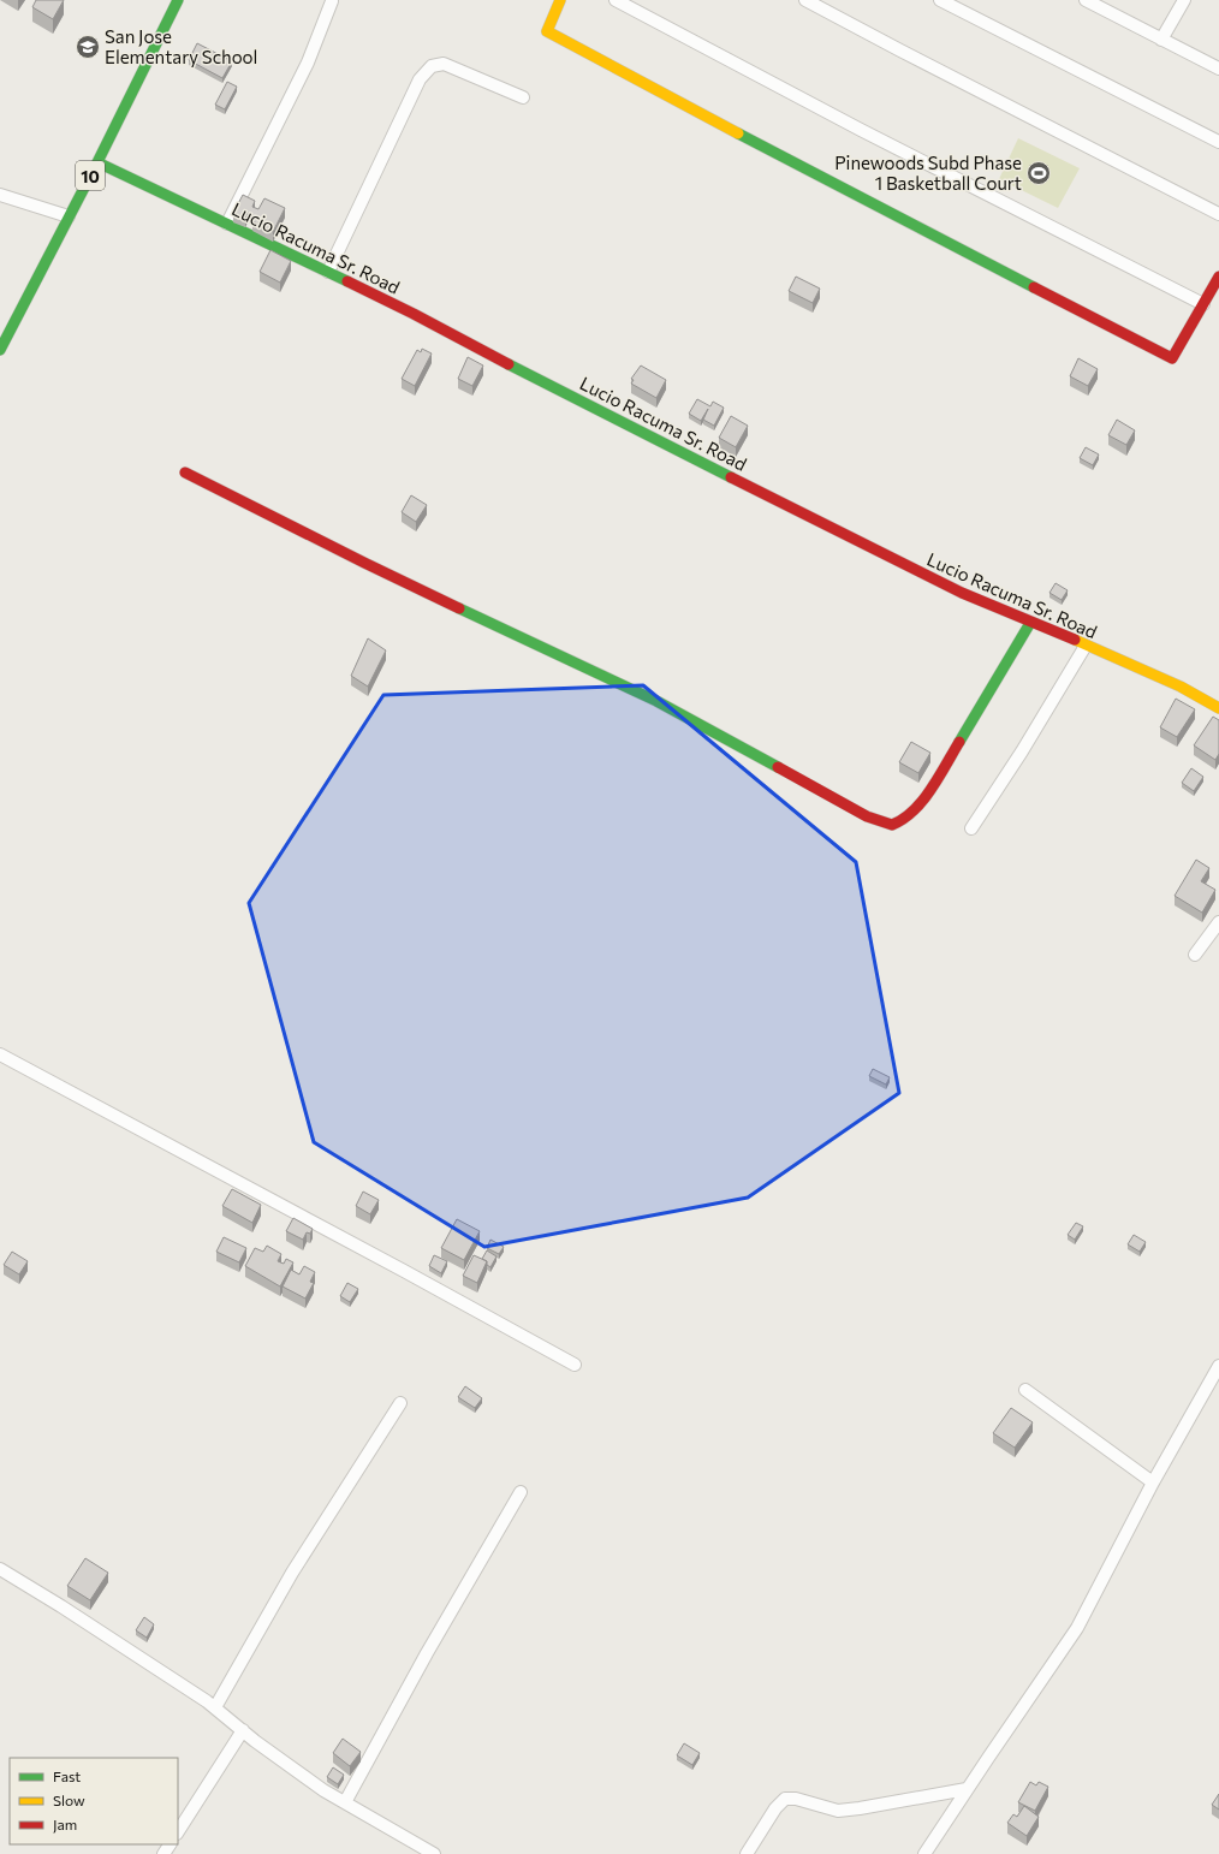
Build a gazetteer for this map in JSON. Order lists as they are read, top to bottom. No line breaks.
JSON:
{"streets":{"main road":["10","Lucio Racuma Sr. Road"]},"crossings":[["10","Lucio Racuma Sr. Road"]],"places":{"school or university":["San Jose Elementary School"],"sports":["Pinewoods Subd Phase 1 Basketball Court"]},"legend":["Fast","Slow","Jam"]}
